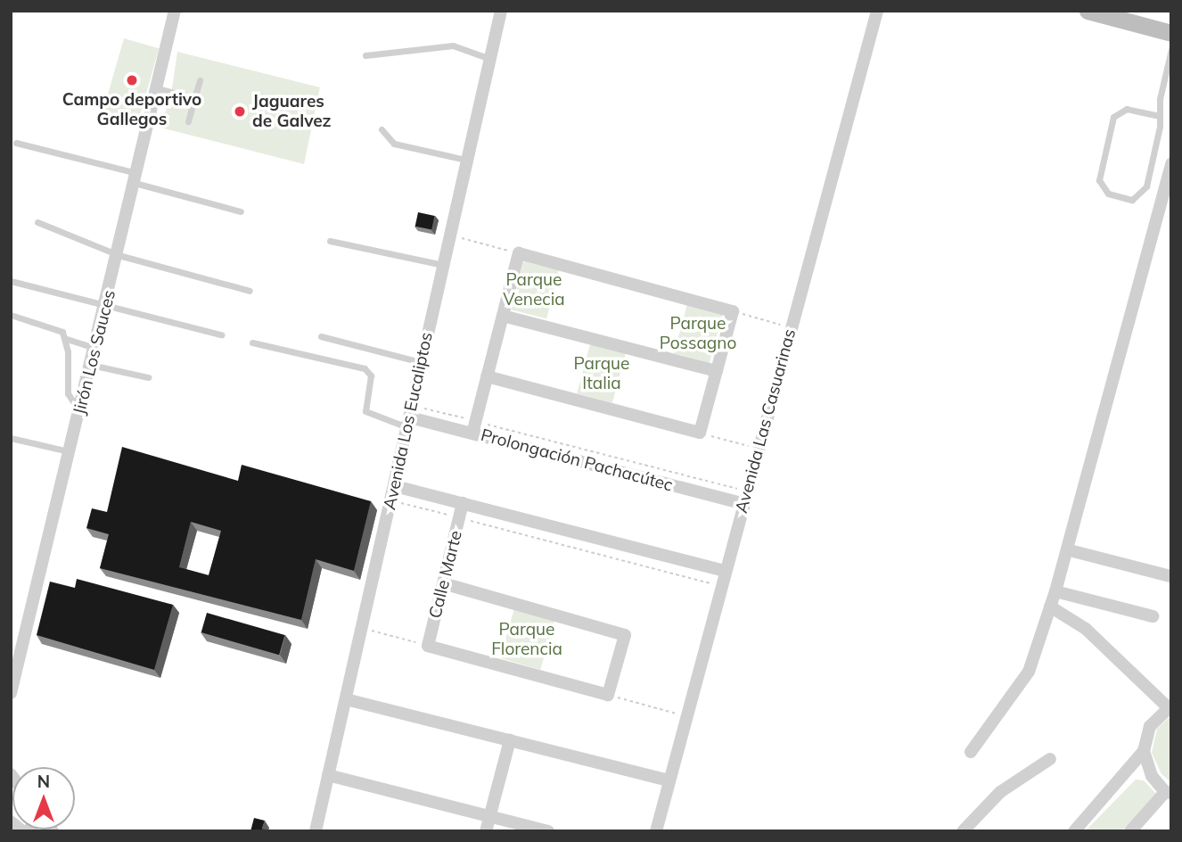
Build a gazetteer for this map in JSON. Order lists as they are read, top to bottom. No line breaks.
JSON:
{"streets":{"street":["Jirón Los Sauces","Avenida Los Eucaliptos","Avenida Las Casuarinas","Prolongación Pachacútec","Calle Marte"]},"crossings":[["Avenida Los Eucaliptos","Prolongación Pachacútec"],["Avenida Las Casuarinas","Prolongación Pachacútec"]],"parks":["Parque Venecia","Parque Possagno","Parque Italia","Parque Florencia"],"places":["Campo deportivo Gallegos","Jaguares de Galvez"],"north":"top"}
